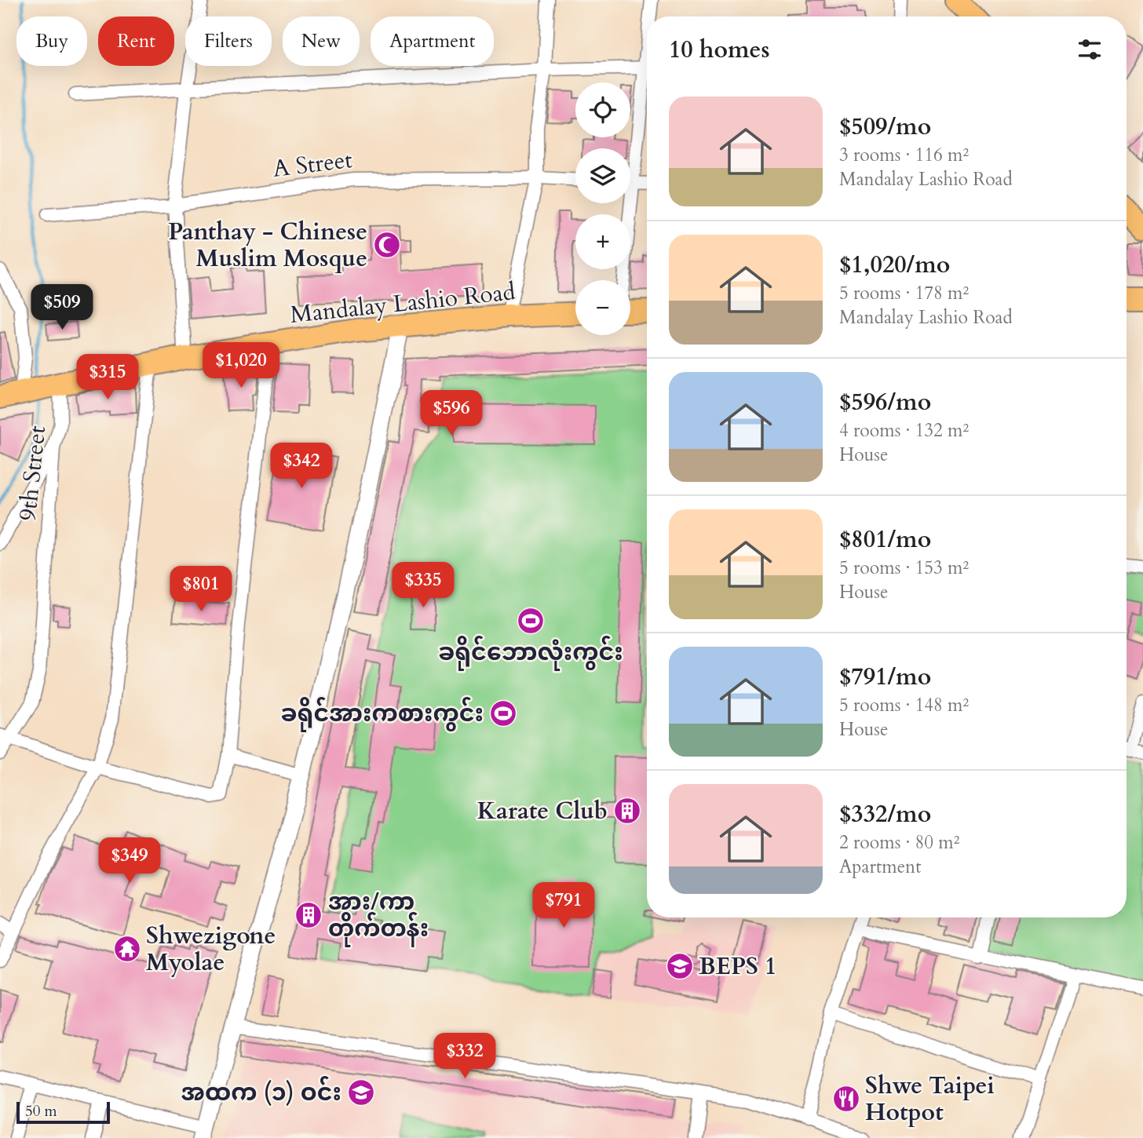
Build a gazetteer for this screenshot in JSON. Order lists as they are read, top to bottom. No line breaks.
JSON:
{"streets":{"highway":["Mandalay Lashio Road"],"street":["A Street","9th Street"]},"crossings":[["Mandalay Lashio Road","9th Street"]],"places":{"mosque":["Panthay - Chinese Muslim Mosque"],"sports":["ခရိုင်ဘောလုံးကွင်း","ခရိုင်အားကစားကွင်း"],"building":["Karate Club","အား/ကာ တိုက်တန်း"],"temple":["Shwezigone Myolae"],"school or university":["BEPS 1","အထက (၁) ဝင်း"],"restaurant":["Shwe Taipei Hotpot"]},"scale_bar":"50 m","page":{"chip":["Buy","Rent","Filters","New","Apartment"],"heading":"10 homes","map_buttons":["+","−"],"list":[{"name":"$509/mo","note":"3 rooms · 116 m² · Mandalay Lashio Road"},{"name":"$1,020/mo","note":"5 rooms · 178 m² · Mandalay Lashio Road"},{"name":"$596/mo","note":"4 rooms · 132 m² · House"},{"name":"$801/mo","note":"5 rooms · 153 m² · House"},{"name":"$791/mo","note":"5 rooms · 148 m² · House"},{"name":"$332/mo","note":"2 rooms · 80 m² · Apartment"}],"price":["$509","$1,020","$315","$596","$342","$335","$801","$349","$791","$332"],"scale":"50 m"}}
